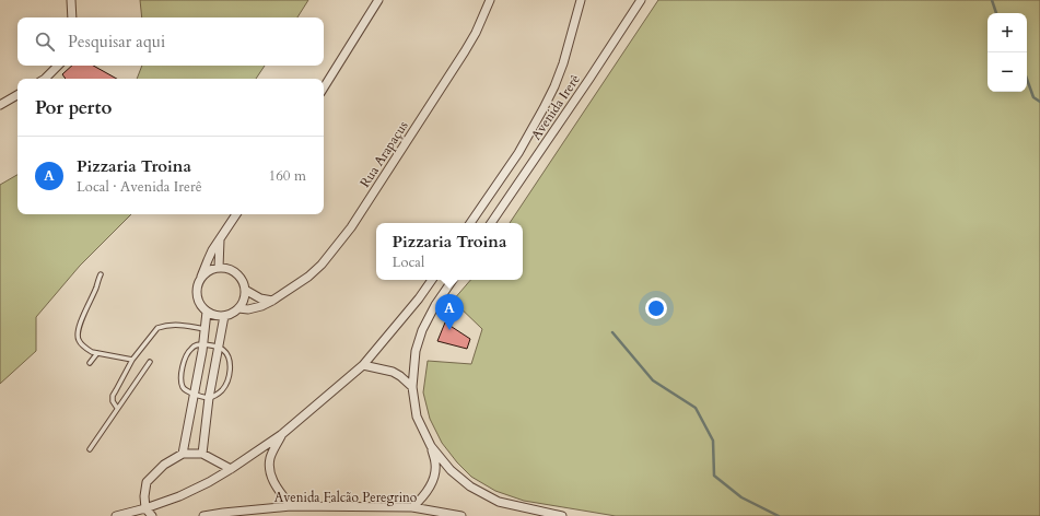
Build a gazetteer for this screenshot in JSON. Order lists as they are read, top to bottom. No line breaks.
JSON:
{"streets":{"street":["Avenida Irerê","Rua Arapaçus","Avenida Falcão Peregrino"]},"page":{"map_buttons":["+","−"],"search":"Pesquisar aqui","heading":"Por perto","list":[{"mark":"A","name":"Pizzaria Troina","note":"Local · Avenida Irerê","value":"160 m"}],"popup":["Pizzaria Troina","Local"],"pins":"A"}}
